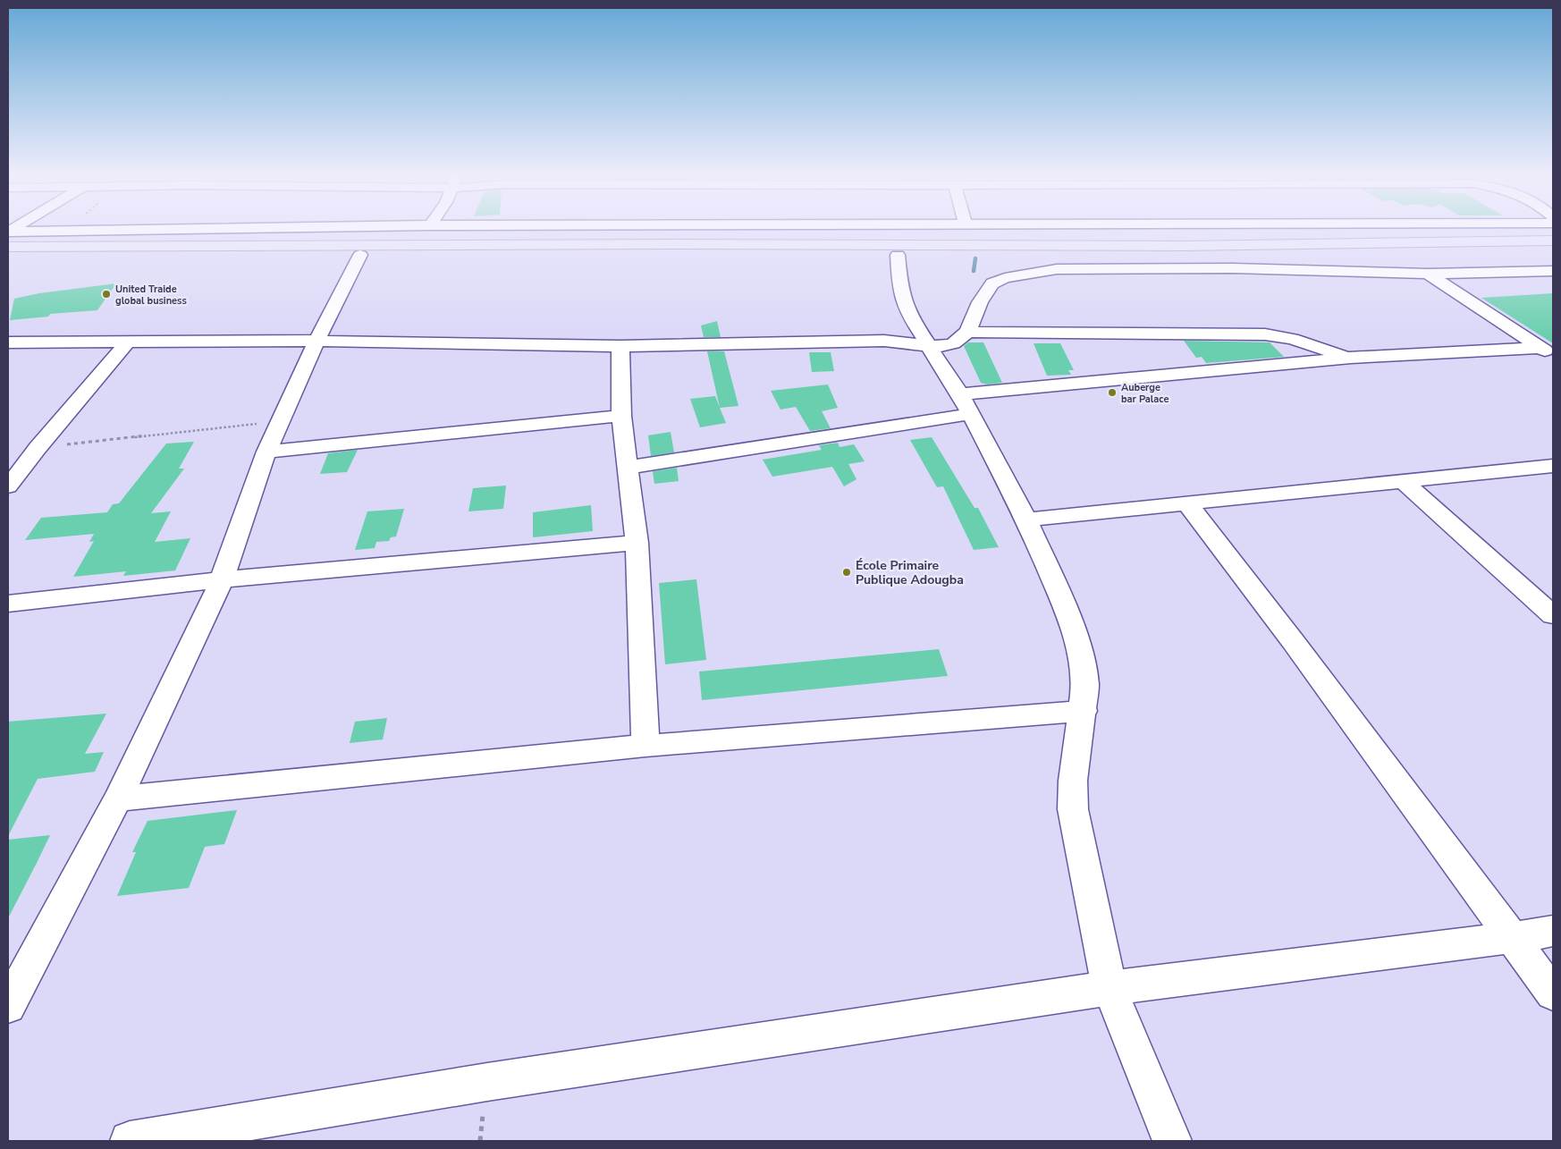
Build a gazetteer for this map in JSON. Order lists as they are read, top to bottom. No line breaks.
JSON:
{"places":["United Traide global business","Auberge bar Palace","École Primaire Publique Adougba"]}
